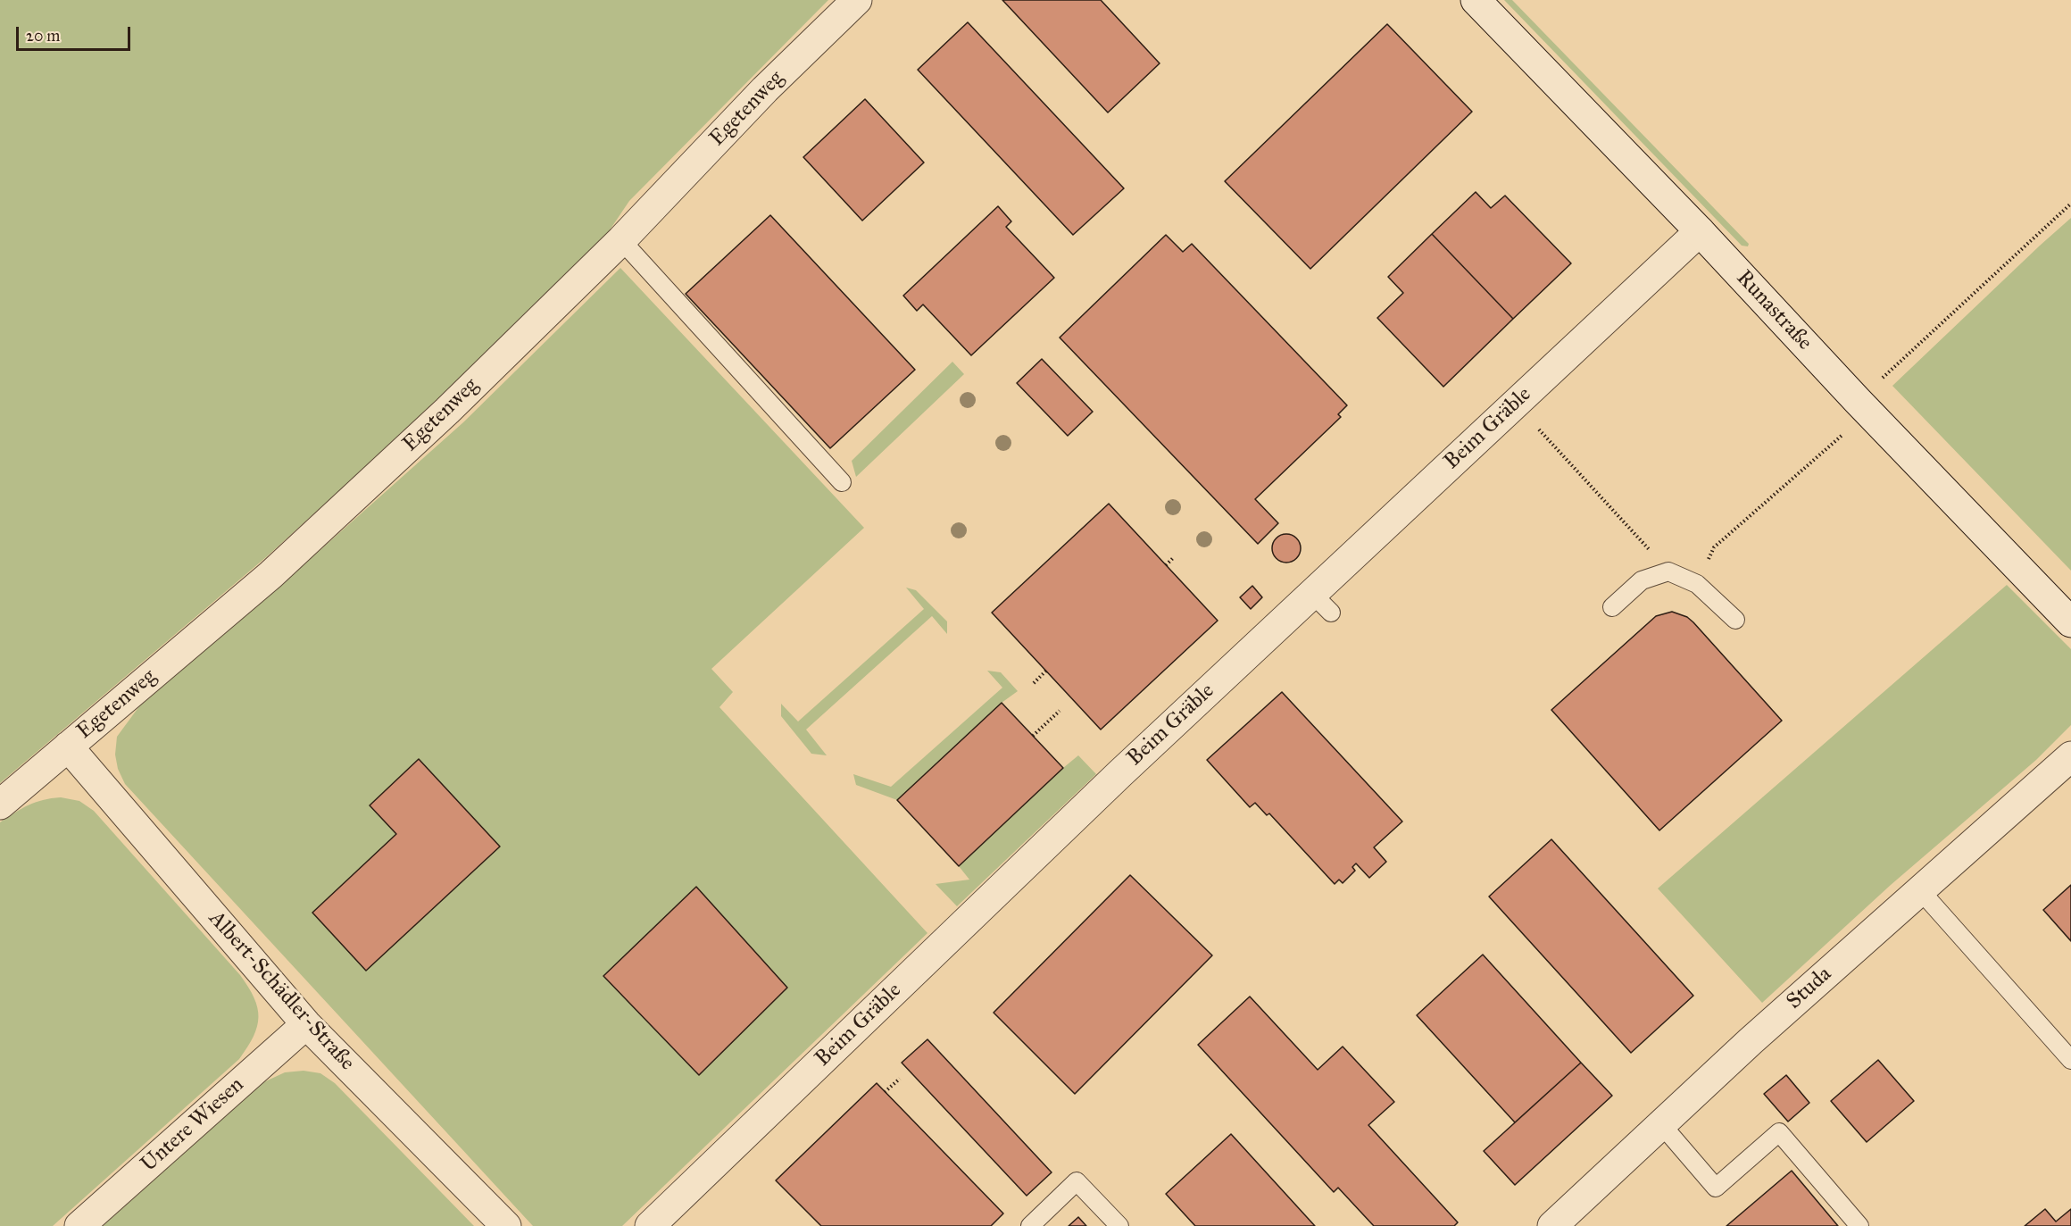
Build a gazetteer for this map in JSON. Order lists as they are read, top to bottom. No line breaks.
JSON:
{"streets":{"street":["Egetenweg","Runastraße","Beim Gräble","Studa","Albert-Schädler-Straße","Untere Wiesen"]},"crossings":[["Egetenweg","Albert-Schädler-Straße"],["Runastraße","Beim Gräble"],["Albert-Schädler-Straße","Untere Wiesen"]],"scale_bar":"20 m"}
